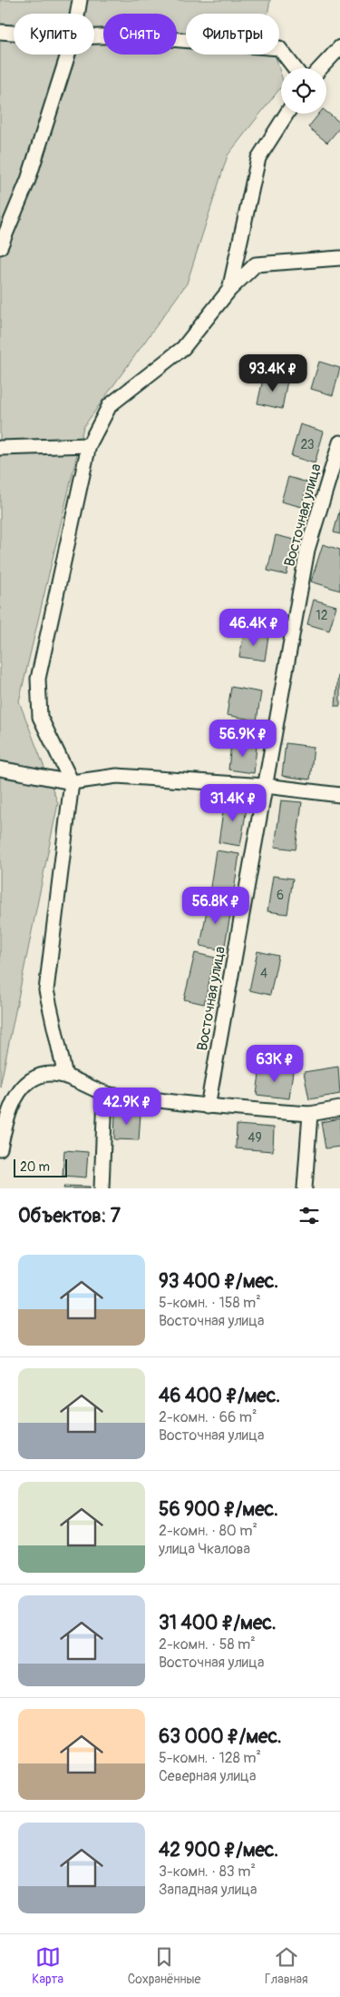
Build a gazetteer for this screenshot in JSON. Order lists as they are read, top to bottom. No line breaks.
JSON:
{"streets":{"street":["Восточная улица"]},"house_numbers":["23","12","6","4","49"],"scale_bar":"20 m","page":{"chip":["Купить","Снять","Фильтры"],"price":["93.4K ₽","46.4K ₽","56.9K ₽","31.4K ₽","56.8K ₽","63K ₽","42.9K ₽"],"scale":"20 m","heading":"Объектов: 7","list":[{"name":"93 400 ₽/мес.","note":"5-комн. · 158 m² · Восточная улица"},{"name":"46 400 ₽/мес.","note":"2-комн. · 66 m² · Восточная улица"},{"name":"56 900 ₽/мес.","note":"2-комн. · 80 m² · улица Чкалова"},{"name":"31 400 ₽/мес.","note":"2-комн. · 58 m² · Восточная улица"},{"name":"63 000 ₽/мес.","note":"5-комн. · 128 m² · Северная улица"},{"name":"42 900 ₽/мес.","note":"3-комн. · 83 m² · Западная улица"}],"tabs":["Карта","Сохранённые","Главная"]}}
